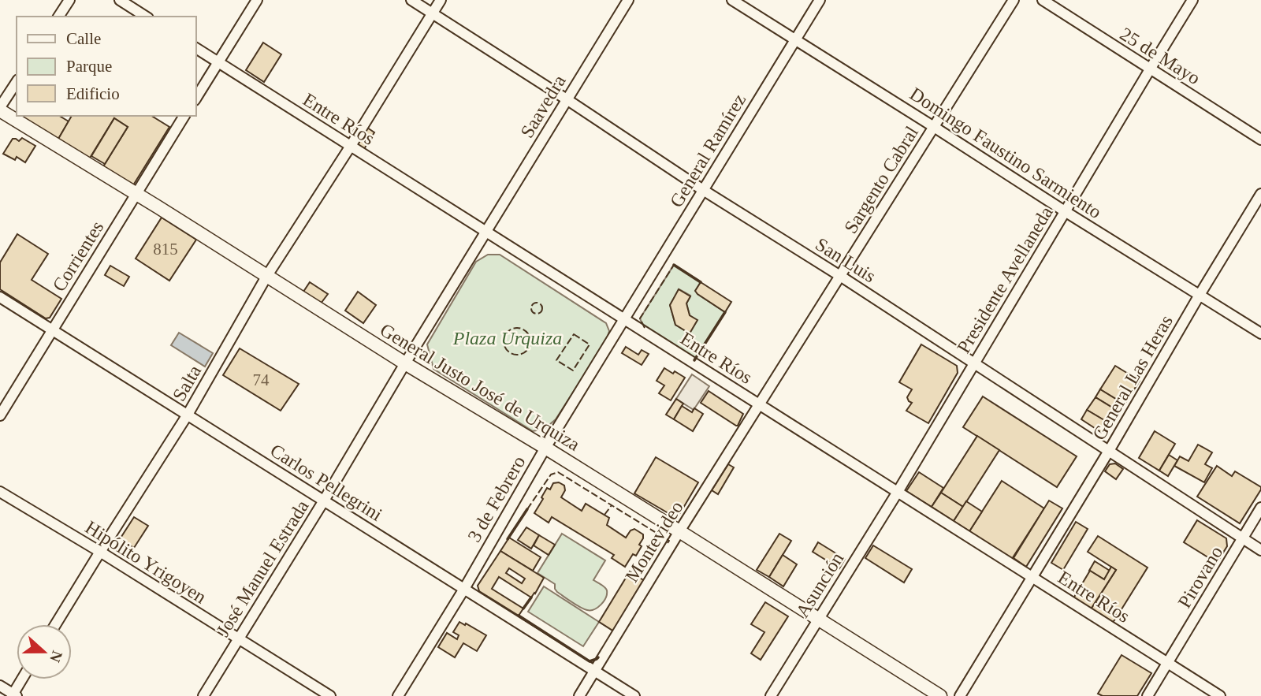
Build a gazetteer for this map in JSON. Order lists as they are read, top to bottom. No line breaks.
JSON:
{"streets":{"street":["25 de Mayo","Saavedra","Entre Ríos","General Ramírez","Domingo Faustino Sarmiento","Sargento Cabral","Corrientes","San Luis","Presidente Avellaneda","General Las Heras","Salta","General Justo José de Urquiza","Carlos Pellegrini","3 de Febrero","Montevideo","Hipólito Yrigoyen","José Manuel Estrada","Pirovano","Asunción"]},"crossings":[["25 de Mayo","Presidente Avellaneda"],["Saavedra","Entre Ríos"],["Saavedra","San Luis"],["Saavedra","José Manuel Estrada"],["Entre Ríos","General Ramírez"],["Entre Ríos","Sargento Cabral"],["Entre Ríos","Presidente Avellaneda"],["Entre Ríos","General Las Heras"],["Entre Ríos","Salta"],["Entre Ríos","3 de Febrero"],["Entre Ríos","Montevideo"],["Entre Ríos","José Manuel Estrada"],["Entre Ríos","Pirovano"],["Entre Ríos","Asunción"],["General Ramírez","Domingo Faustino Sarmiento"],["General Ramírez","San Luis"],["General Ramírez","3 de Febrero"],["Domingo Faustino Sarmiento","Sargento Cabral"],["Domingo Faustino Sarmiento","Presidente Avellaneda"],["Domingo Faustino Sarmiento","General Las Heras"],["Sargento Cabral","San Luis"],["Sargento Cabral","Montevideo"],["Corrientes","General Justo José de Urquiza"],["Corrientes","Carlos Pellegrini"],["San Luis","Presidente Avellaneda"],["San Luis","General Las Heras"],["San Luis","Salta"],["San Luis","Pirovano"],["Presidente Avellaneda","Asunción"],["Salta","General Justo José de Urquiza"],["Salta","Carlos Pellegrini"],["Salta","Hipólito Yrigoyen"],["General Justo José de Urquiza","3 de Febrero"],["General Justo José de Urquiza","Montevideo"],["General Justo José de Urquiza","José Manuel Estrada"],["General Justo José de Urquiza","Asunción"],["Carlos Pellegrini","3 de Febrero"],["Carlos Pellegrini","Montevideo"],["Carlos Pellegrini","José Manuel Estrada"],["Hipólito Yrigoyen","José Manuel Estrada"]],"parks":["Plaza Urquiza"],"house_numbers":["815","74"],"legend":["Calle","Parque","Edificio"],"north":"right"}
